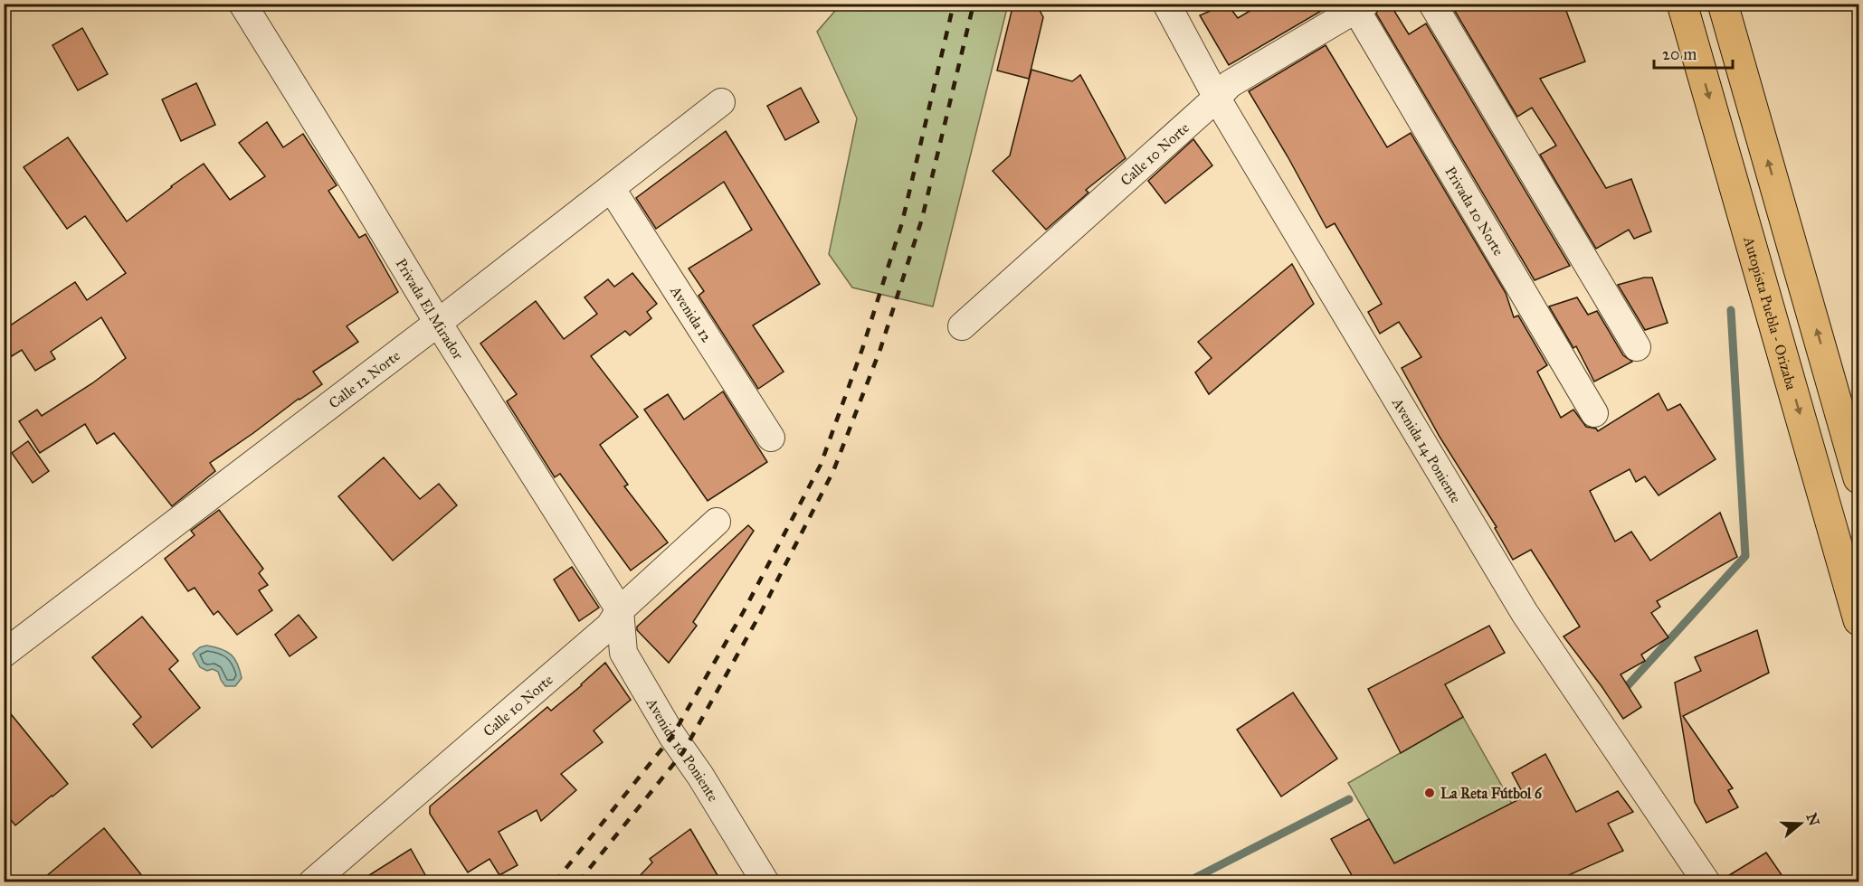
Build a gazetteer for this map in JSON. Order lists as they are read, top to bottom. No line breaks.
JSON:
{"streets":{"highway":["Autopista Puebla - Orizaba"],"street":["Calle 10 Norte","Privada 10 Norte","Privada El Mirador","Avenida 12","Calle 12 Norte","Avenida 14 Poniente","Avenida 10 Poniente"]},"crossings":[["Calle 10 Norte","Privada 10 Norte"],["Calle 10 Norte","Privada El Mirador"],["Calle 10 Norte","Avenida 14 Poniente"],["Calle 10 Norte","Avenida 10 Poniente"],["Privada El Mirador","Calle 12 Norte"],["Privada El Mirador","Avenida 10 Poniente"],["Avenida 12","Calle 12 Norte"]],"places":["La Reta Fútbol 6"],"scale_bar":"20 m","north":"right"}
